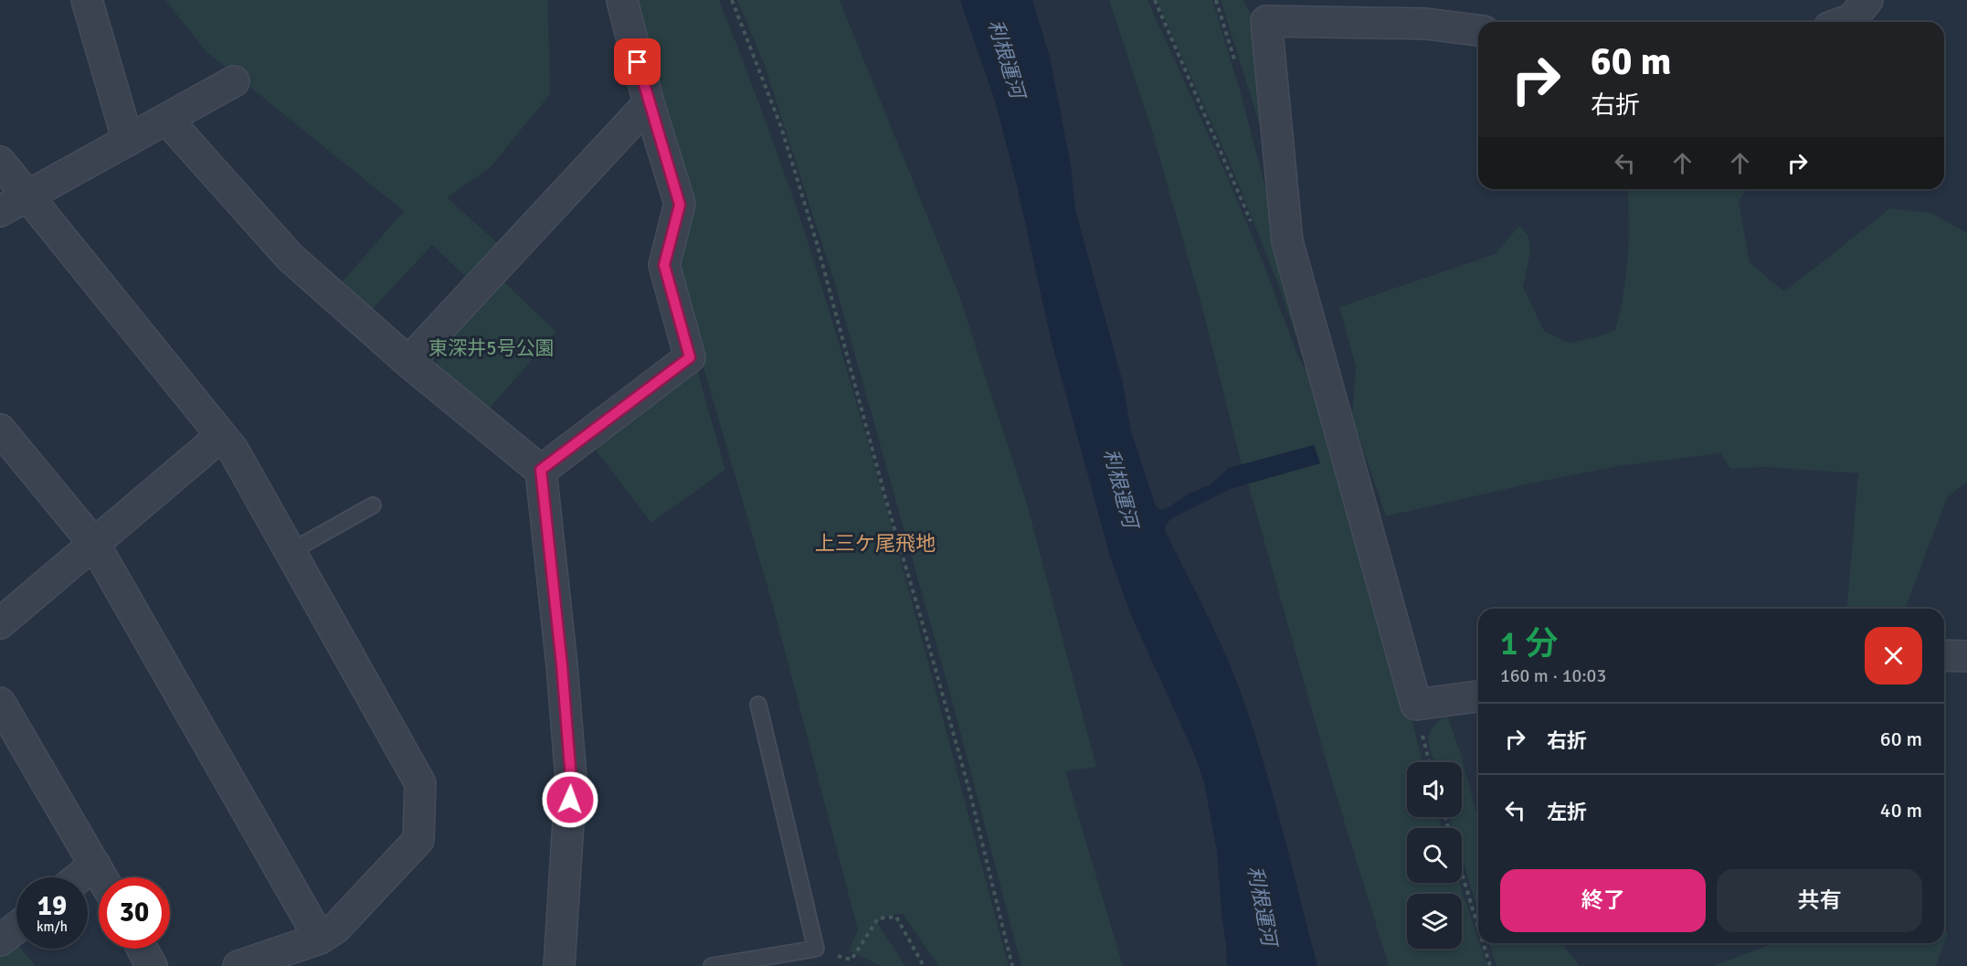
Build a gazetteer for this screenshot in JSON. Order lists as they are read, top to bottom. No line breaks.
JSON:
{"districts":["上三ケ尾飛地"],"water":["利根運河"],"parks":["東深井5号公園"],"page":{"turn":["60 m","右折"],"heading":["1 分","160 m · 10:03"],"list":[{"name":"右折","value":"60 m"},{"name":"左折","value":"40 m"}],"buttons":["終了","共有"],"speed":"19 km/h","limit":"30"}}
